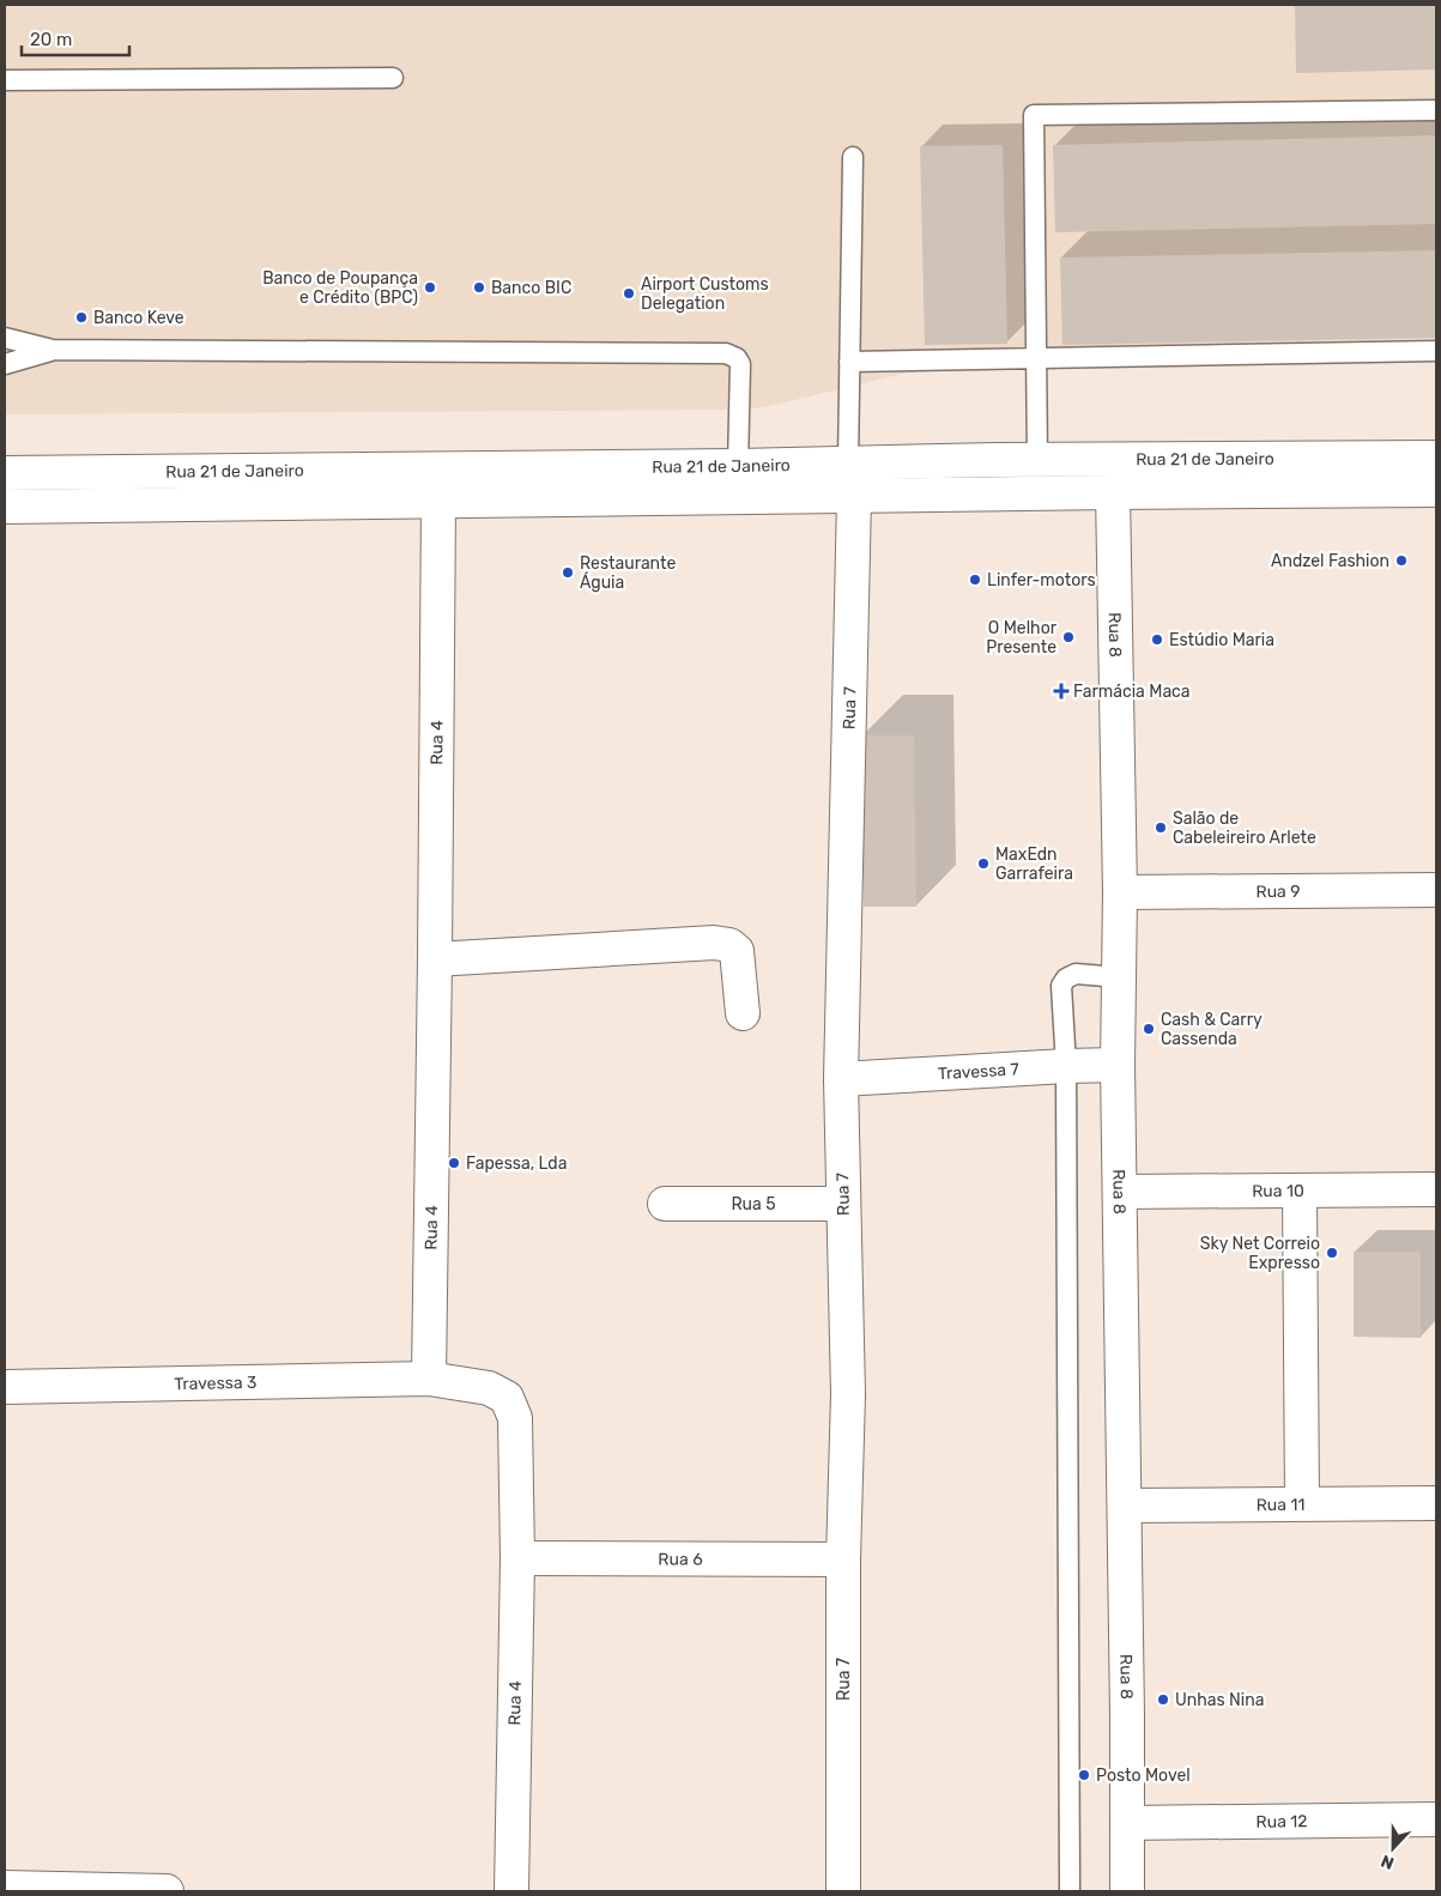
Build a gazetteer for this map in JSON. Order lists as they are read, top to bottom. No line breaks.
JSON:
{"streets":{"street":["Rua 21 de Janeiro","Rua 8","Rua 7","Rua 4","Rua 9","Travessa 7","Rua 10","Rua 5","Travessa 3","Rua 11","Rua 6","Rua 12"]},"crossings":[["Rua 21 de Janeiro","Rua 8"],["Rua 21 de Janeiro","Rua 7"],["Rua 21 de Janeiro","Rua 4"],["Rua 8","Rua 9"],["Rua 8","Travessa 7"],["Rua 8","Rua 10"],["Rua 8","Rua 11"],["Rua 8","Rua 12"],["Rua 7","Travessa 7"],["Rua 7","Rua 5"],["Rua 7","Rua 6"],["Rua 4","Travessa 3"],["Rua 4","Rua 6"]],"places":{"other":["Banco de Poupança e Crédito (BPC)","Banco BIC","Airport Customs Delegation","Banco Keve","Andzel Fashion","Restaurante Águia","Linfer-motors","O Melhor Presente","Estúdio Maria","Salão de Cabeleireiro Arlete","MaxEdn Garrafeira","Cash & Carry Cassenda","Fapessa, Lda","Sky Net Correio Expresso","Unhas Nina","Posto Movel"],"health":["Farmácia Maca"]},"scale_bar":"20 m","north":"bottom"}
